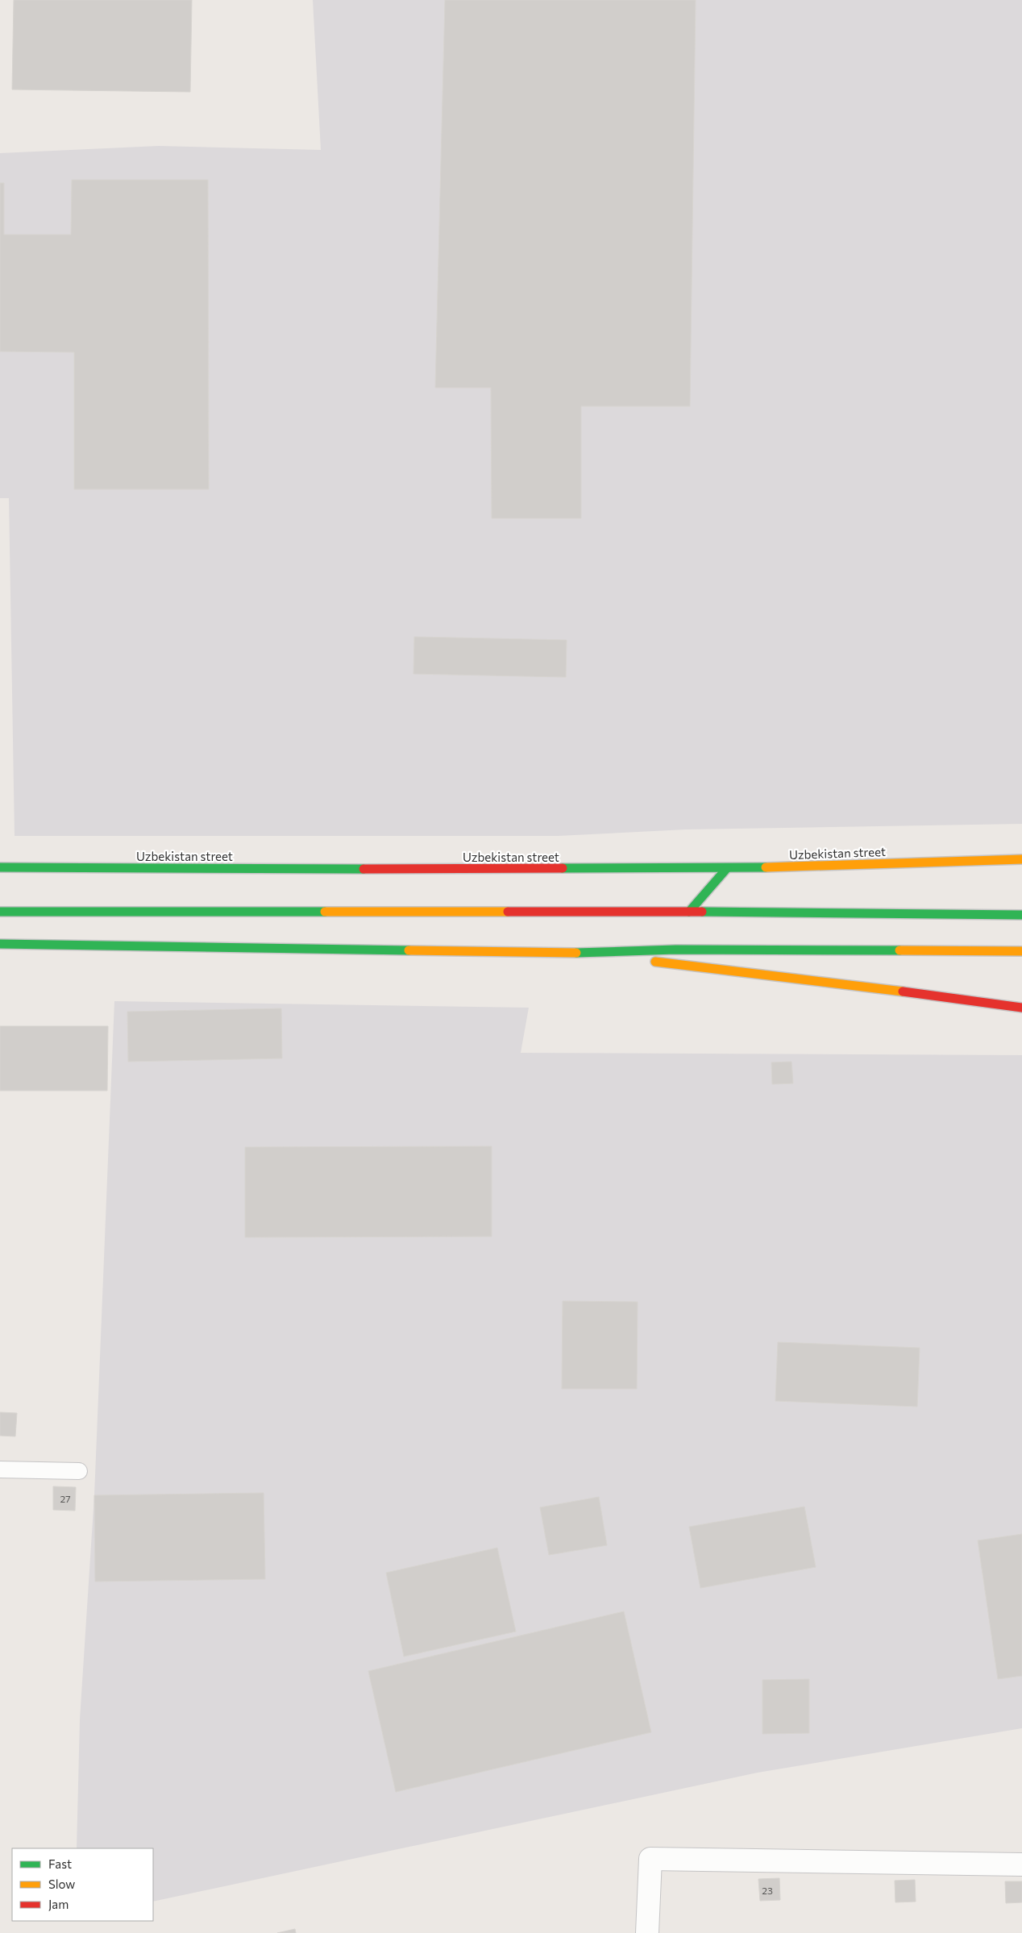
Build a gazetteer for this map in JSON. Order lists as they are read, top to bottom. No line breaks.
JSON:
{"streets":{"main road":["Uzbekistan street"]},"house_numbers":["27","23"],"legend":["Fast","Slow","Jam"]}
